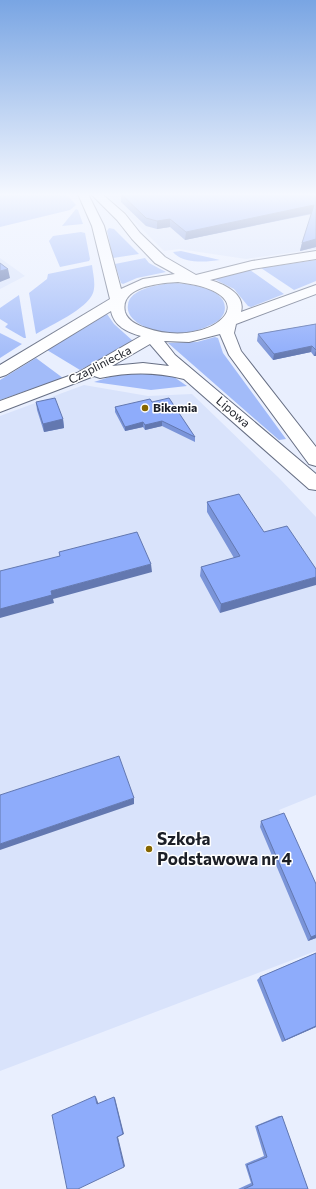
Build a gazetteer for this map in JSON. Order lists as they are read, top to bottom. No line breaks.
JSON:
{"streets":{"street":["Czapliniecka","Lipowa"]},"crossings":[["Czapliniecka","Lipowa"]],"places":["Bikemia","Szkoła Podstawowa nr 4"]}
